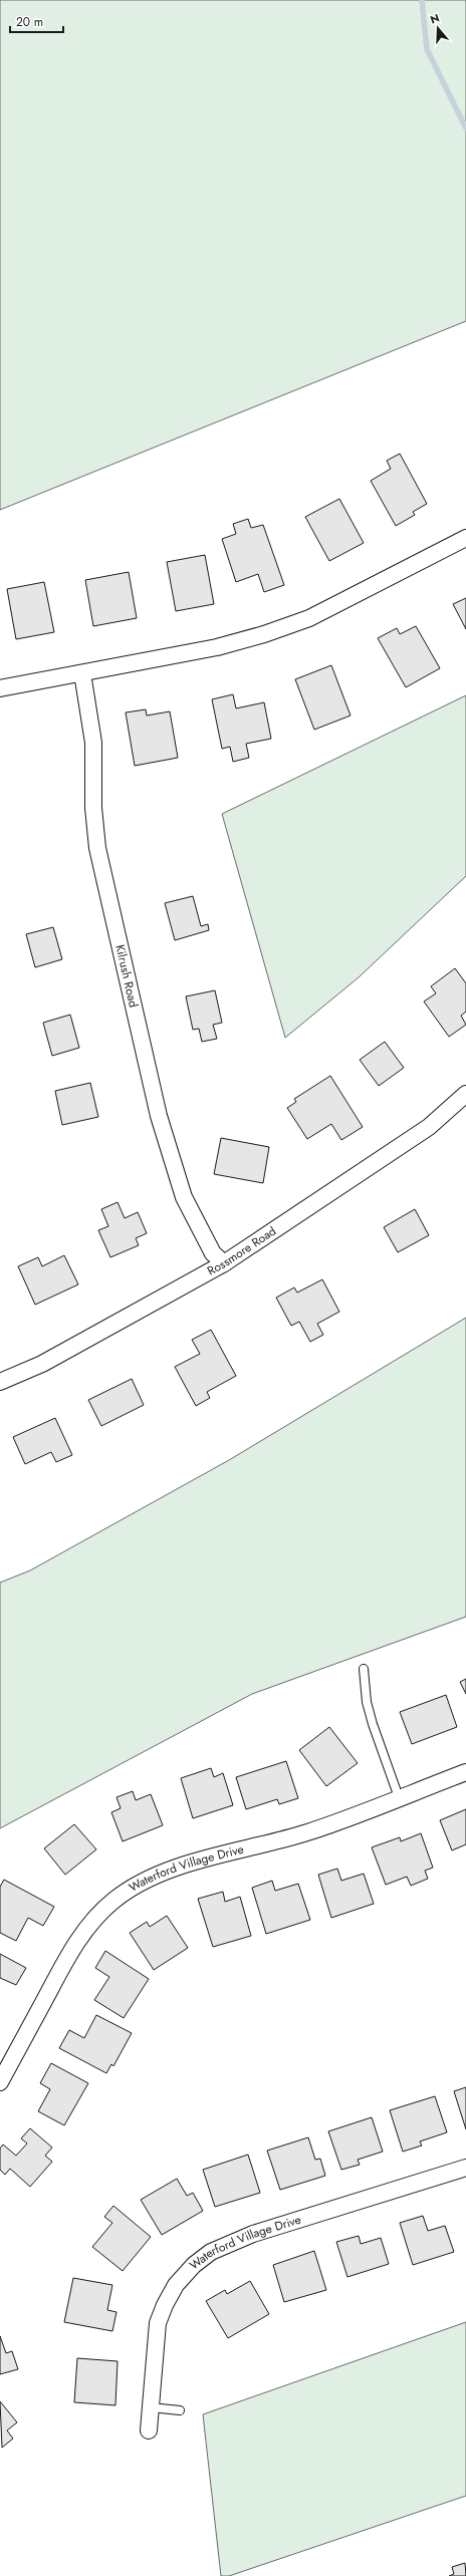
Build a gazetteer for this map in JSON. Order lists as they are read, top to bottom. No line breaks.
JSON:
{"streets":{"street":["Kilrush Road","Rossmore Road","Waterford Village Drive"]},"crossings":[["Kilrush Road","Rossmore Road"]],"scale_bar":"20 m","north":"top"}
